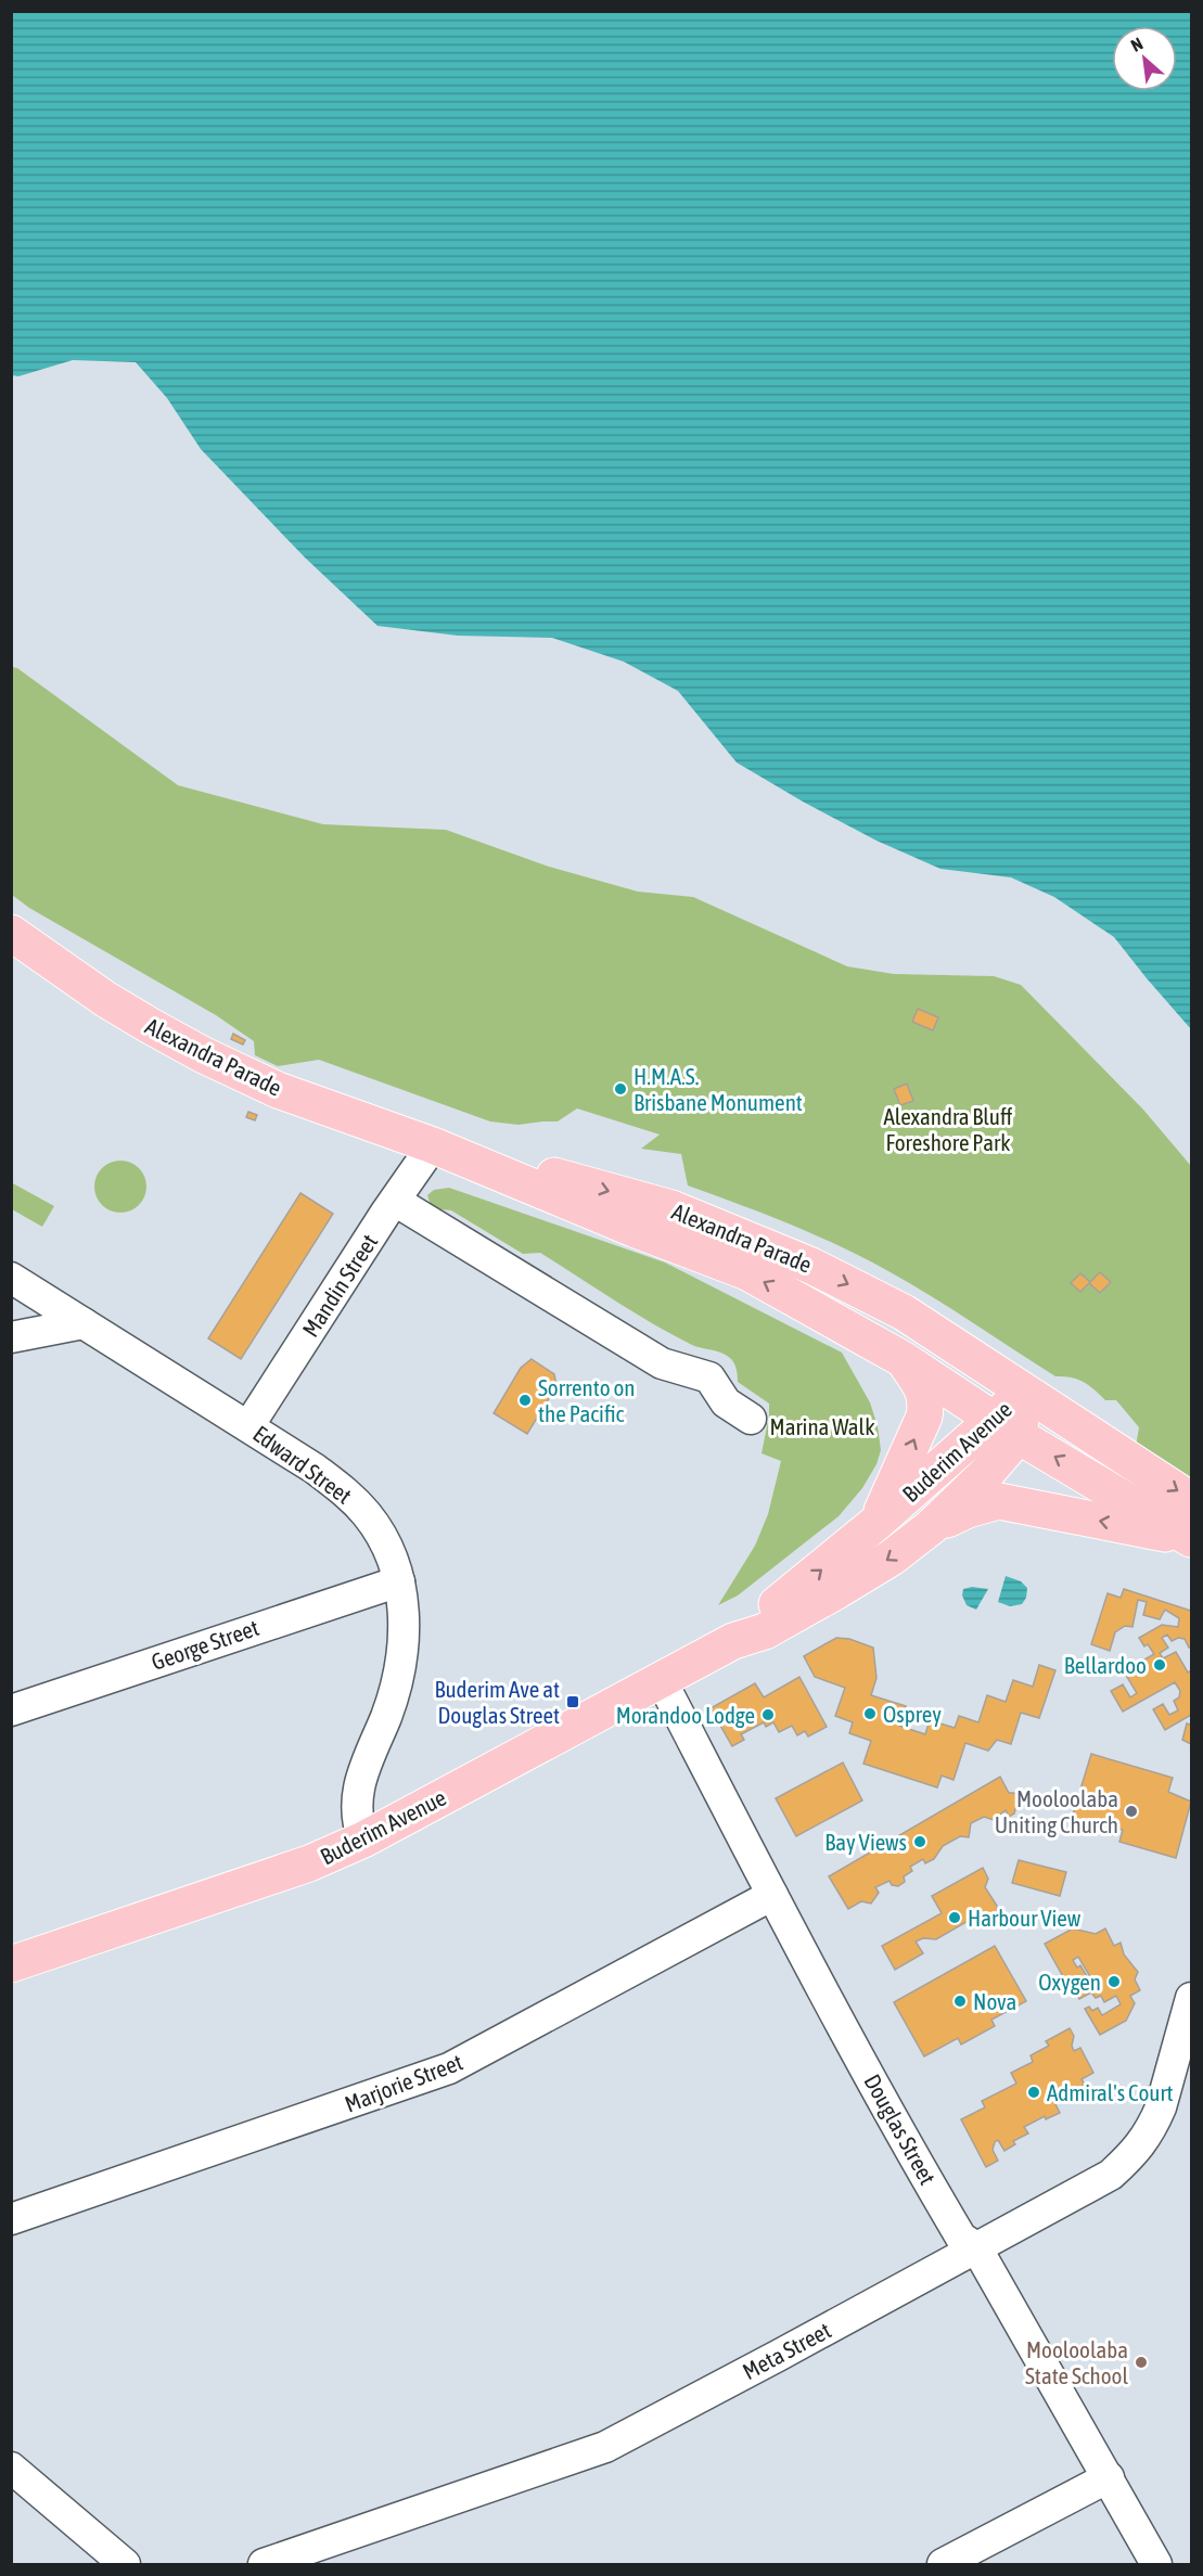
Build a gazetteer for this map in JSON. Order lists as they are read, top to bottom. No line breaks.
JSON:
{"streets":{"main road":["Alexandra Parade","Buderim Avenue"],"street":["Mandin Street","Edward Street","George Street","Marjorie Street","Douglas Street","Meta Street"]},"crossings":[["Alexandra Parade","Mandin Street"],["Alexandra Parade","Buderim Avenue"],["Mandin Street","Edward Street"],["Buderim Avenue","Edward Street"],["Buderim Avenue","Douglas Street"],["Edward Street","George Street"],["Marjorie Street","Douglas Street"],["Douglas Street","Meta Street"]],"parks":["Alexandra Bluff Foreshore Park","Marina Walk"],"places":{"other":["H.M.A.S. Brisbane Monument","Sorrento on the Pacific","Bellardoo","Osprey","Morandoo Lodge","Mooloolaba Uniting Church","Bay Views","Harbour View","Oxygen","Nova","Admiral's Court","Mooloolaba State School"],"transit":["Buderim Ave at Douglas Street"]},"north":"top left"}
